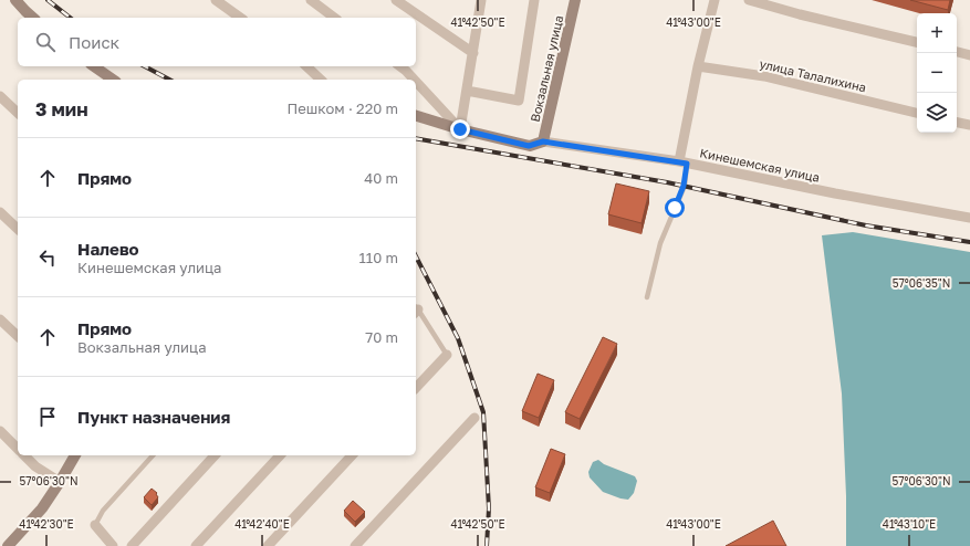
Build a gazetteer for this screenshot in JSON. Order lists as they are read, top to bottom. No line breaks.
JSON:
{"streets":{"main road":["Вокзальная улица"],"street":["улица Талалихина","Кинешемская улица"]},"crossings":[["Вокзальная улица","Кинешемская улица"]],"page":{"map_buttons":["+","−"],"search":"Поиск","heading":["3 мин","Пешком · 220 m"],"list":[["Прямо","40 m"],["Налево","Кинешемская улица","110 m"],["Прямо","Вокзальная улица","70 m"],"Пункт назначения"]},"coordinates":["41°42'50\"E","41°43'00\"E","57°06'35\"N","57°06'30\"N","41°42'30\"E","41°42'40\"E","41°43'10\"E"]}
